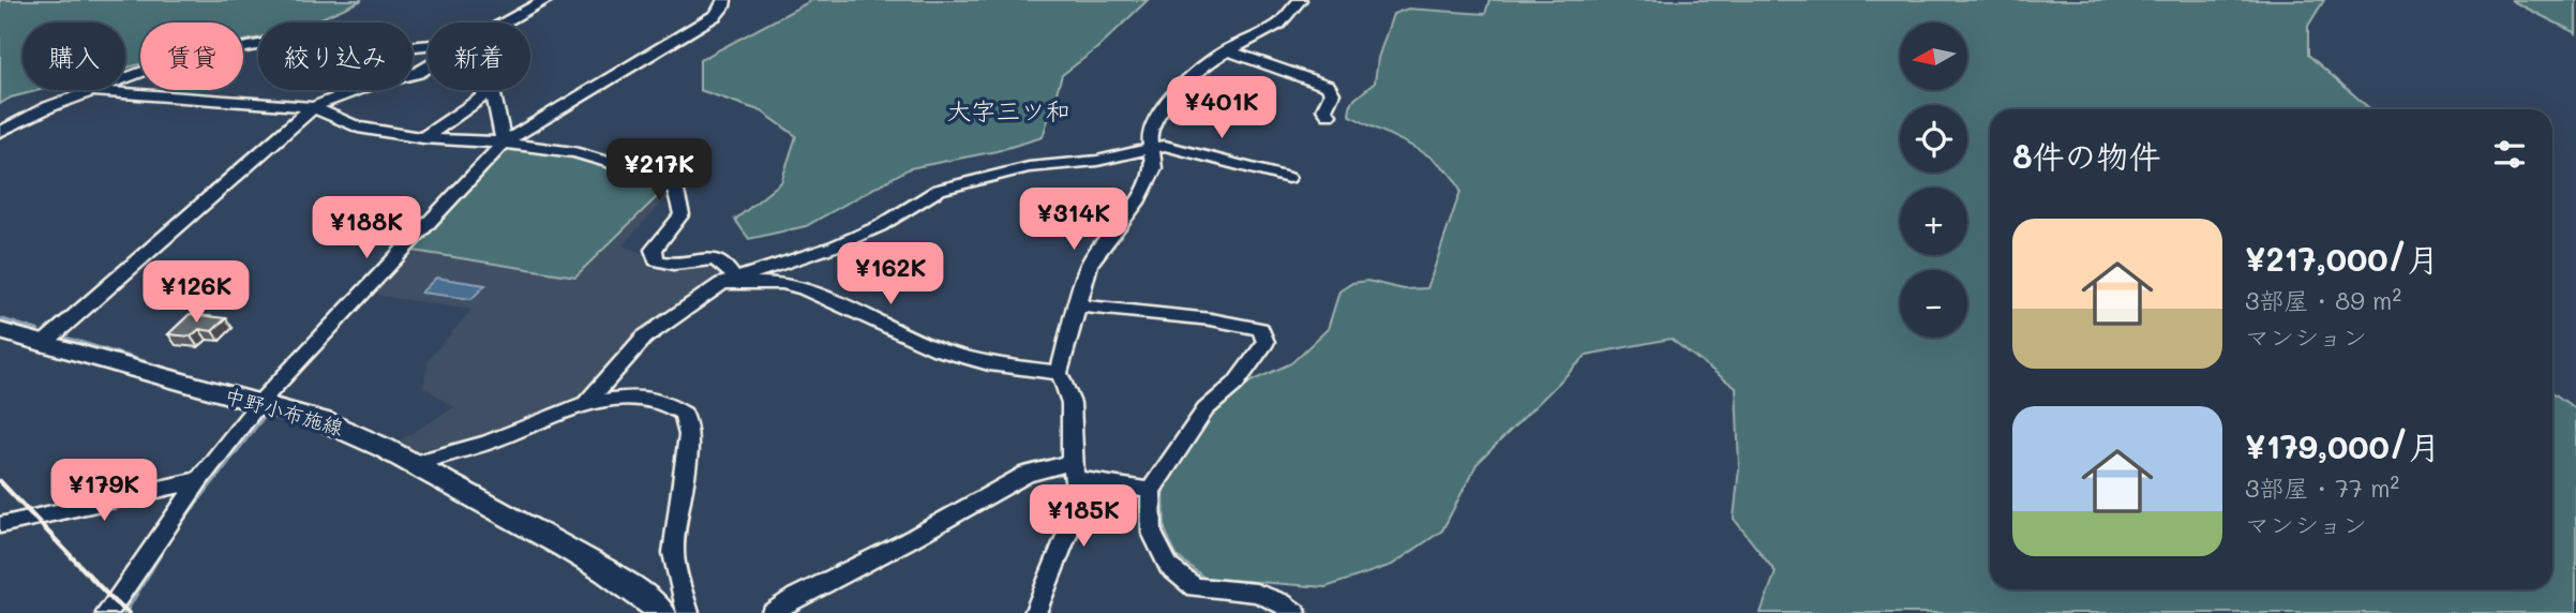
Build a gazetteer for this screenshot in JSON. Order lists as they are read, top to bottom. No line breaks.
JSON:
{"streets":{"main road":["中野小布施線"]},"districts":["大字三ツ和"],"north":"left","page":{"map_buttons":["+","−"],"chip":["購入","賃貸","絞り込み","新着"],"price":["¥401K","¥217K","¥314K","¥188K","¥162K","¥126K","¥179K","¥185K"],"heading":"8件の物件","list":[{"name":"¥217,000/月","note":"3部屋 · 89 m² · マンション"},{"name":"¥179,000/月","note":"3部屋 · 77 m² · マンション"}]}}
